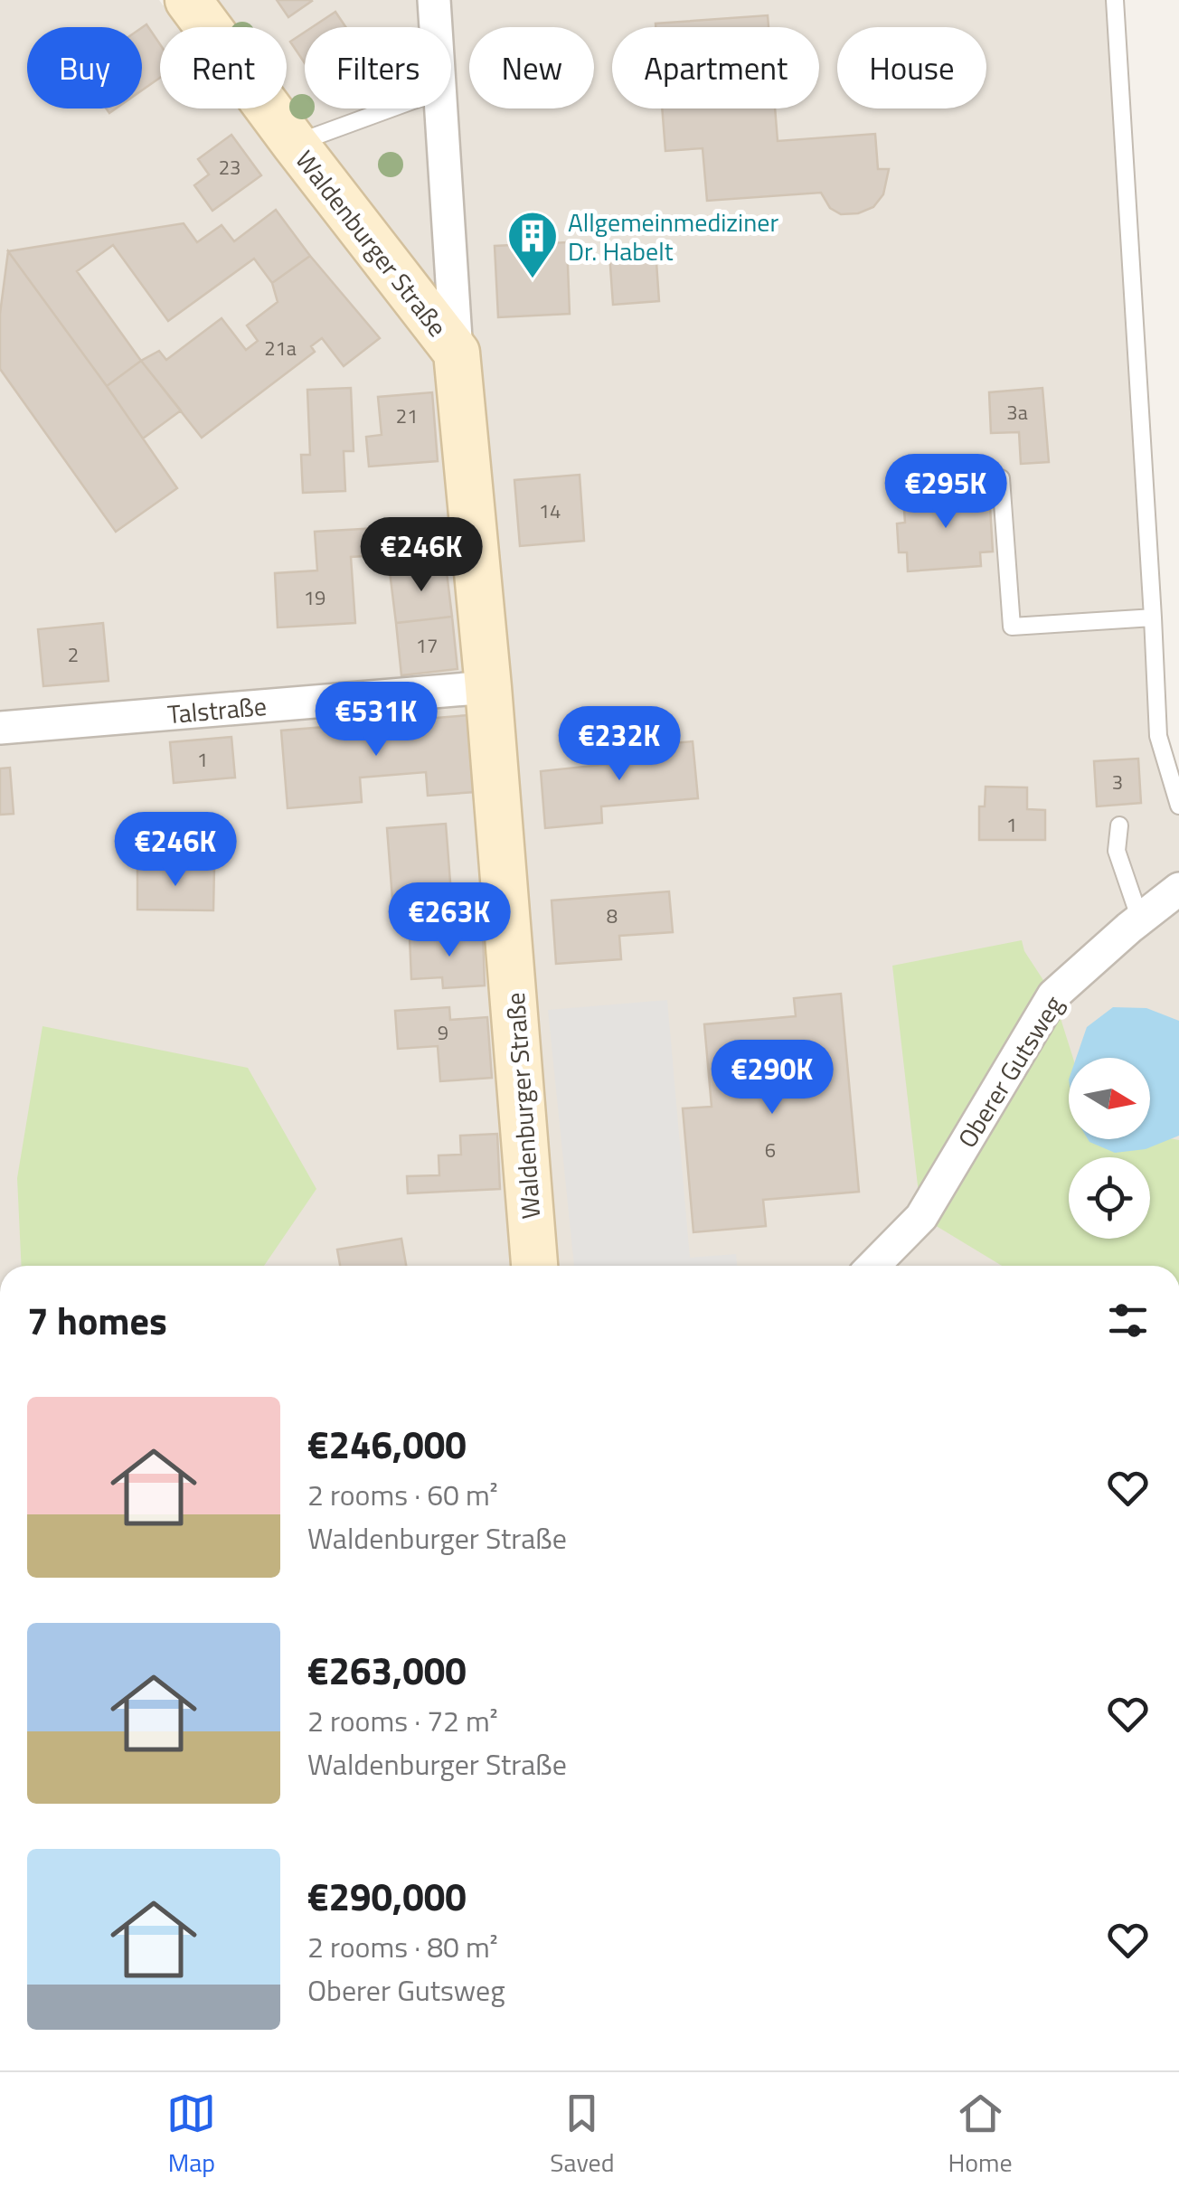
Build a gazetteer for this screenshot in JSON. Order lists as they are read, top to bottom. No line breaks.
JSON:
{"streets":{"main road":["Waldenburger Straße"],"street":["Talstraße","Oberer Gutsweg"]},"crossings":[["Waldenburger Straße","Talstraße"]],"places":{"building":["Allgemeinmediziner Dr. Habelt"]},"house_numbers":["23","21a","3a","21","14","19","17","2","1","3","1","8","9","6"],"north":"right","page":{"chip":["Buy","Rent","Filters","New","Apartment","House"],"price":["€295K","€246K","€531K","€232K","€246K","€263K","€290K"],"heading":"7 homes","list":[{"name":"€246,000","note":"2 rooms · 60 m² · Waldenburger Straße"},{"name":"€263,000","note":"2 rooms · 72 m² · Waldenburger Straße"},{"name":"€290,000","note":"2 rooms · 80 m² · Oberer Gutsweg"}],"tabs":["Map","Saved","Home"]}}
